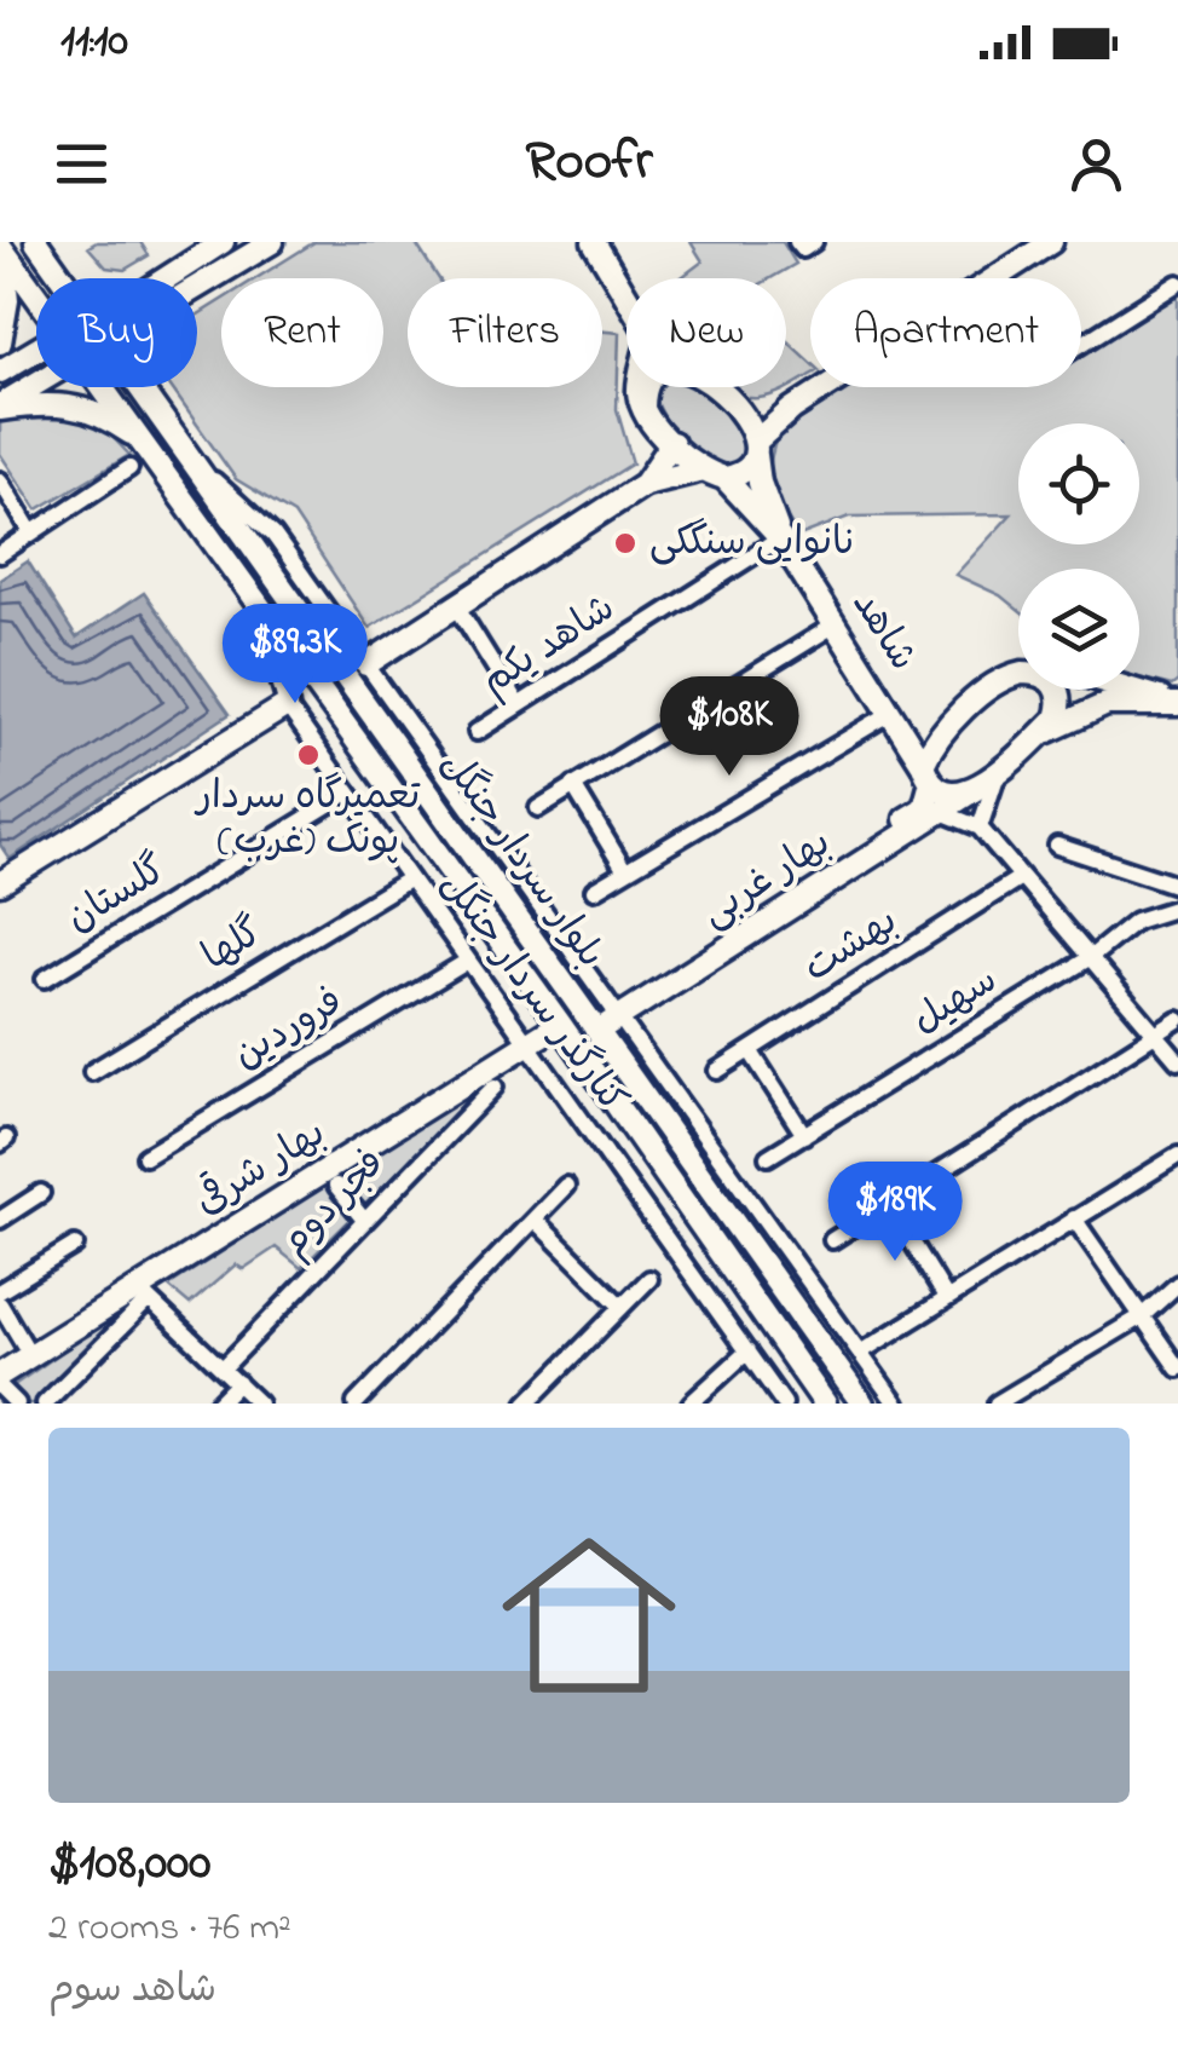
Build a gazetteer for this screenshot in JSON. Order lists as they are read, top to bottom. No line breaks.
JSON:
{"streets":{"street":["شاهد","شاهد یکم","بلوار سردار جنگل","بهار غربی","گلستان","گلها","بهشت","کنارگذر سردار جنگل","سهیل","فروردین","بهار شرقی","فجر دوم"]},"crossings":[["شاهد","شاهد یکم"],["شاهد","بهار غربی"],["بلوار سردار جنگل","بهار غربی"],["بلوار سردار جنگل","کنارگذر سردار جنگل"],["بلوار سردار جنگل","بهار شرقی"],["بهار غربی","کنارگذر سردار جنگل"],["گلستان","کنارگذر سردار جنگل"],["گلها","کنارگذر سردار جنگل"],["کنارگذر سردار جنگل","فروردین"],["کنارگذر سردار جنگل","بهار شرقی"]],"places":["نانوایی سنگکی","تعمیرگاه سردار پونک (غرب)"],"page":{"status":"11:10","header":"Roofr","chip":["Buy","Rent","Filters","New","Apartment"],"price":["$89.3K","$108K","$189K"],"list":[{"name":"$108,000","note":"2 rooms · 76 m² · شاهد سوم"}]}}
